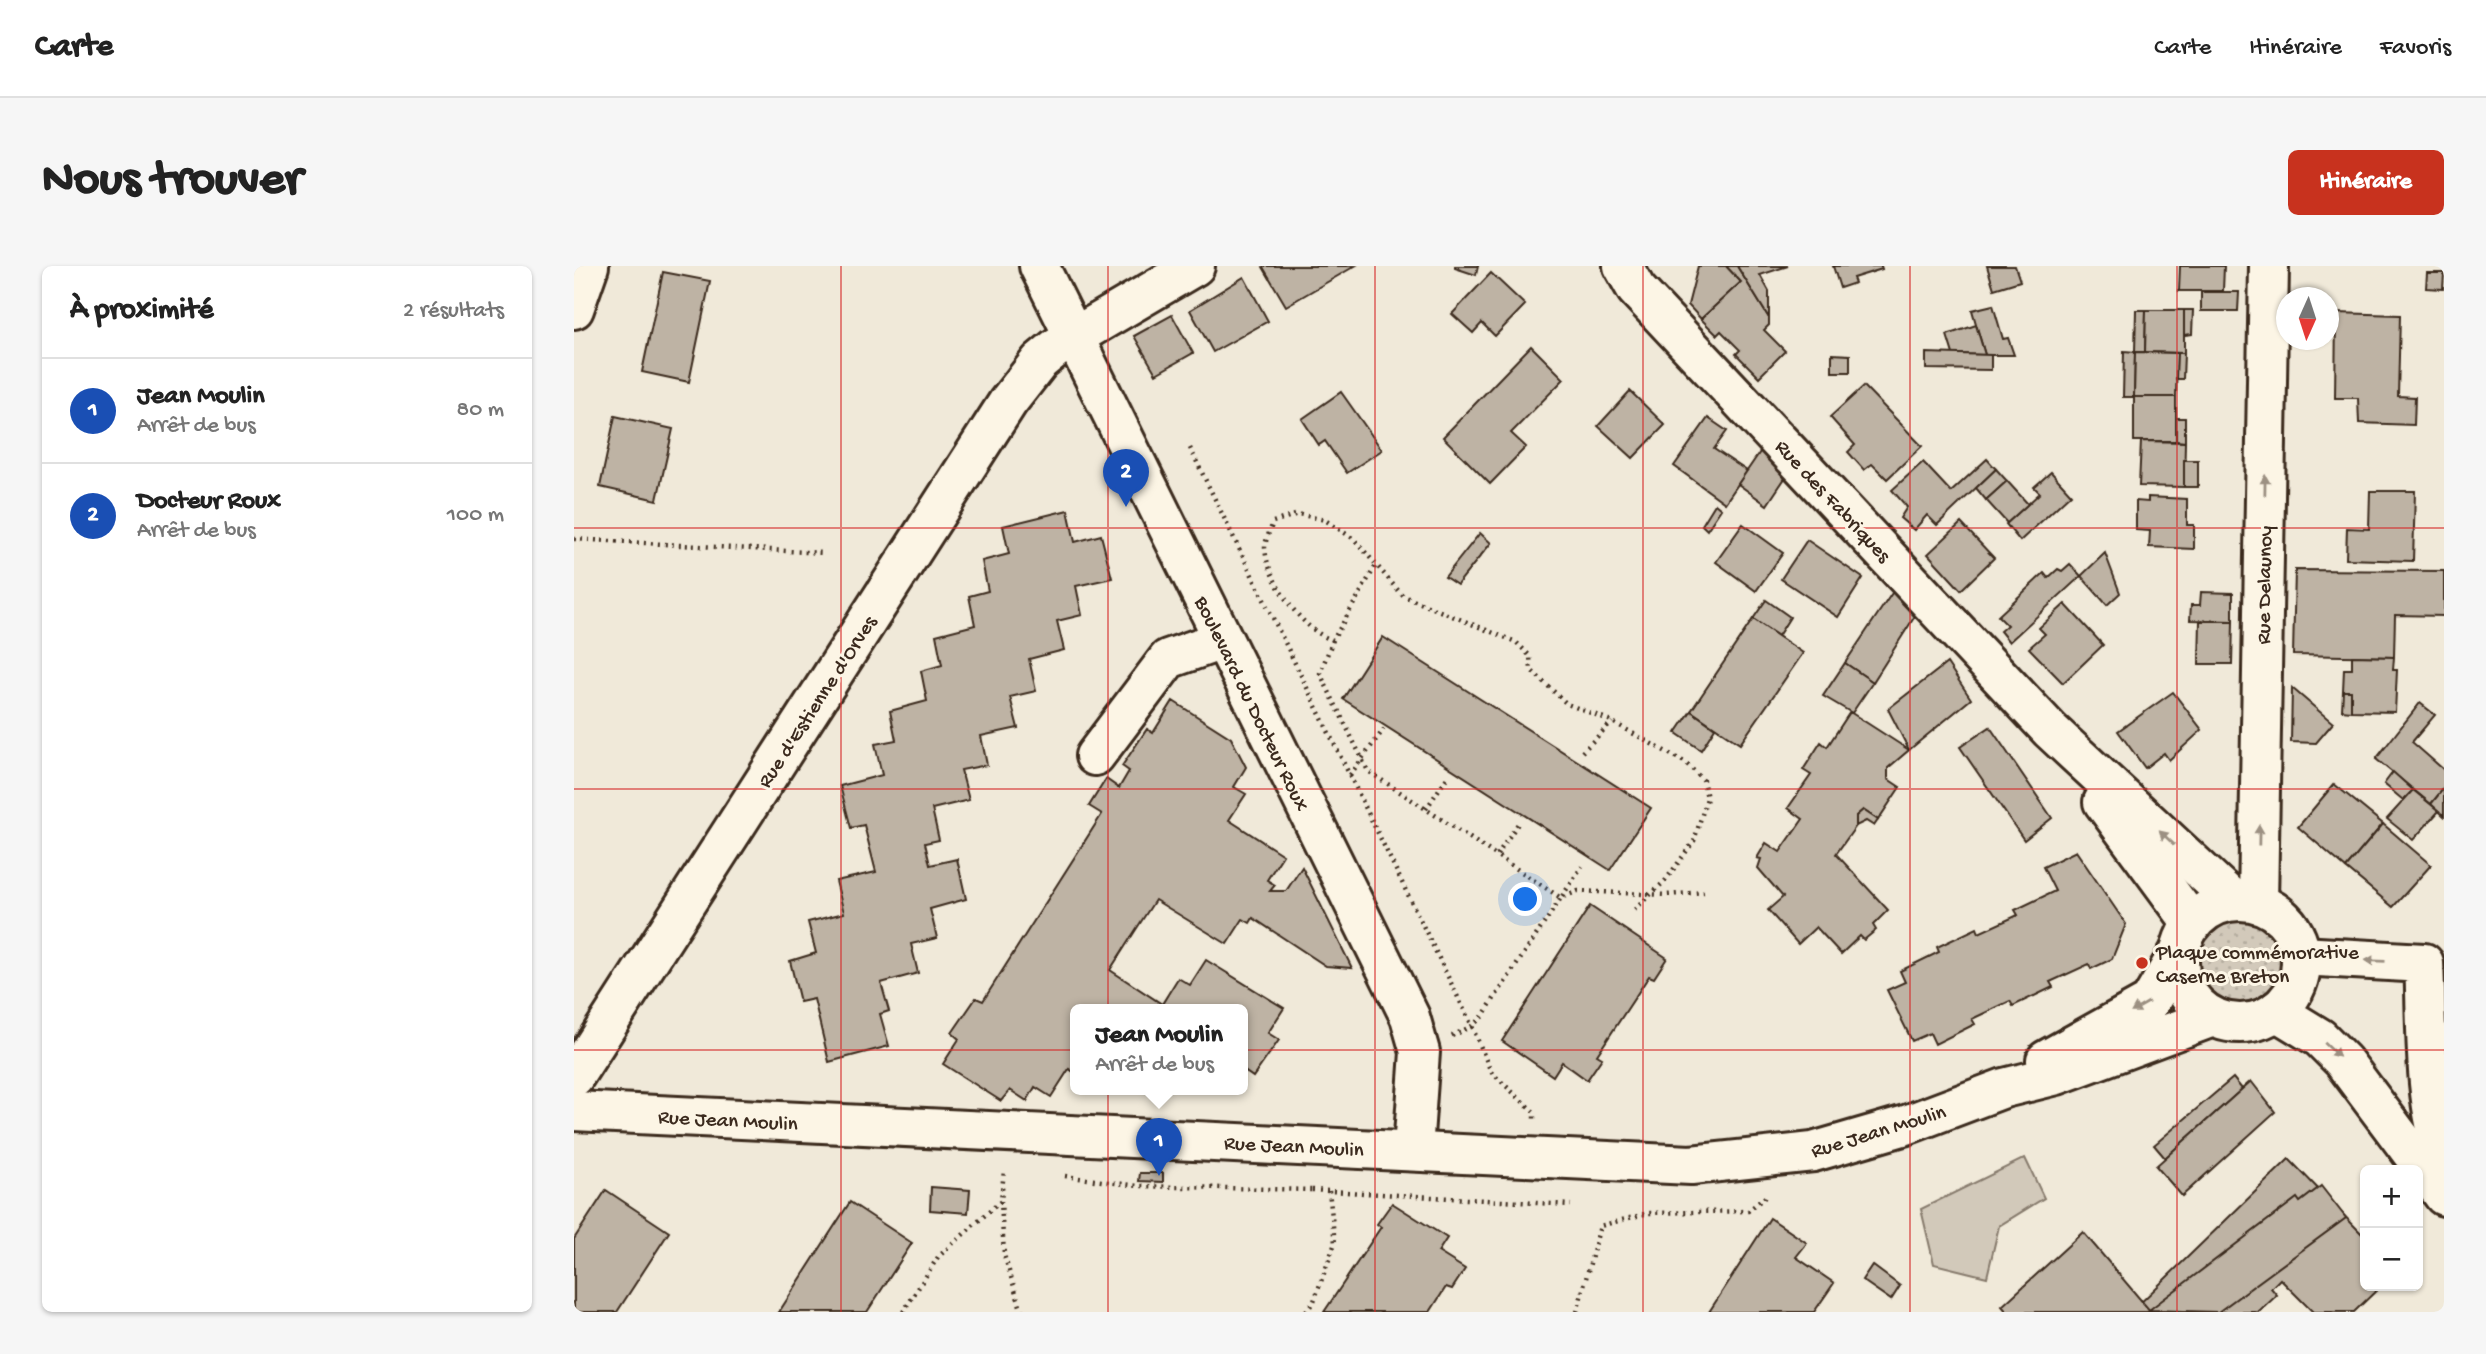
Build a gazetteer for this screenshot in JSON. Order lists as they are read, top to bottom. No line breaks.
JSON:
{"streets":{"street":["Rue des Fabriques","Rue Delaunoy","Rue d'Estienne d'Orves","Boulevard du Docteur Roux","Rue Jean Moulin"]},"crossings":[["Rue des Fabriques","Rue Delaunoy"],["Rue des Fabriques","Rue Jean Moulin"],["Rue Delaunoy","Rue Jean Moulin"],["Rue d'Estienne d'Orves","Boulevard du Docteur Roux"],["Boulevard du Docteur Roux","Rue Jean Moulin"]],"one_way":["Rue Delaunoy"],"places":["Plaque commémorative Caserne Breton"],"north":"bottom","page":{"header":"Carte","nav":["Carte","Itinéraire","Favoris"],"buttons":"Itinéraire","title":"Nous trouver","heading":["À proximité","2 résultats"],"list":[{"mark":"1","name":"Jean Moulin","note":"Arrêt de bus","value":"80 m"},{"mark":"2","name":"Docteur Roux","note":"Arrêt de bus","value":"100 m"}],"pins":["2","1"],"popup":["Jean Moulin","Arrêt de bus"],"map_buttons":["+","−"]}}
